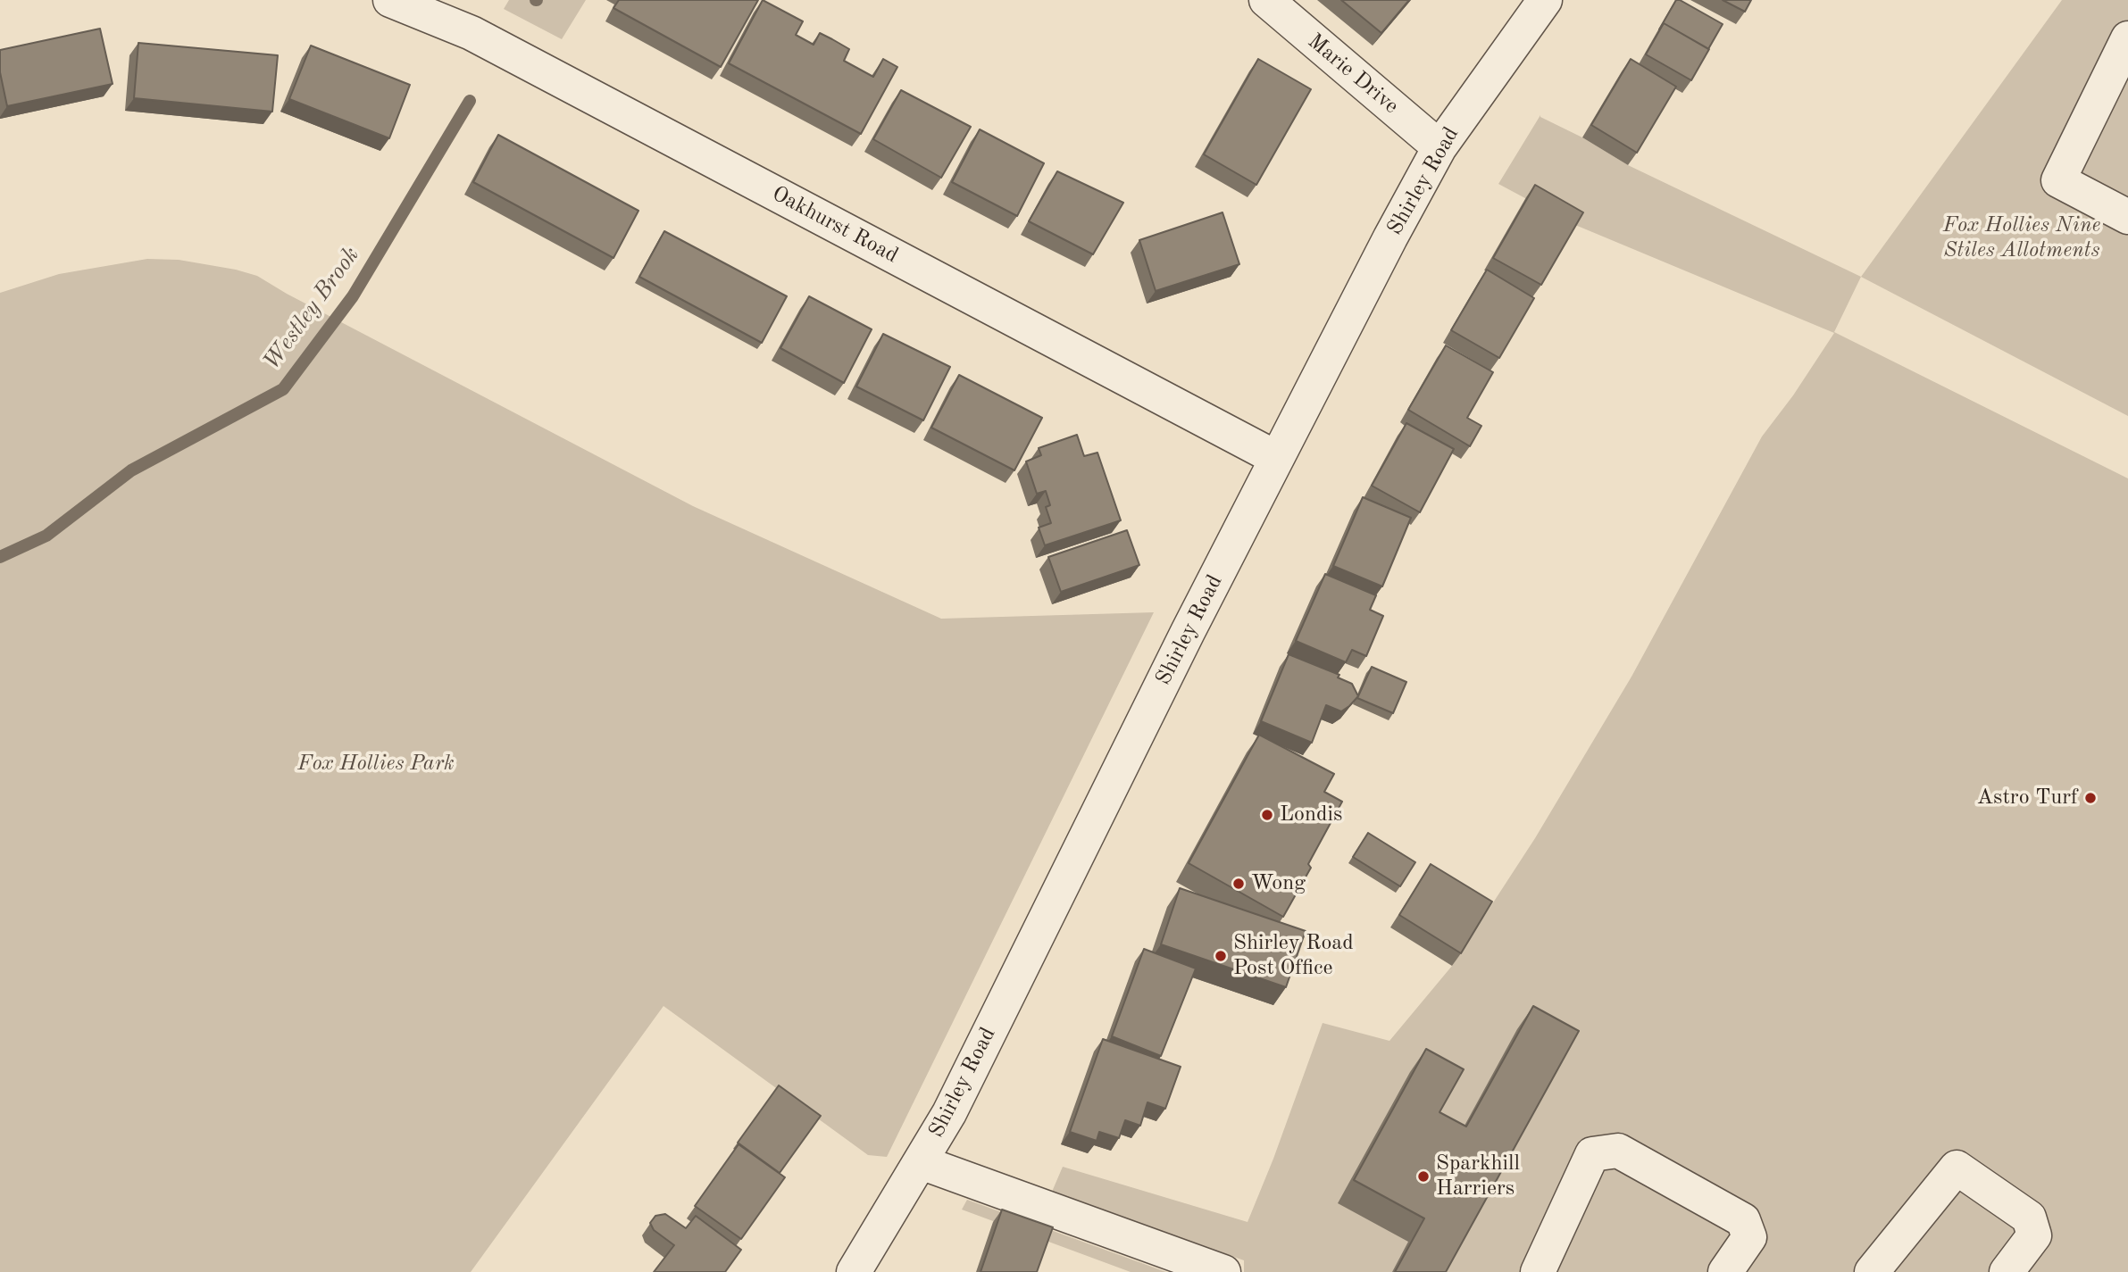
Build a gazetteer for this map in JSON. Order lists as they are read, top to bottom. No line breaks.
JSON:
{"streets":{"street":["Marie Drive","Shirley Road","Oakhurst Road"]},"crossings":[["Marie Drive","Shirley Road"],["Shirley Road","Oakhurst Road"]],"water":["Westley Brook"],"parks":["Fox Hollies Nine Stiles Allotments","Fox Hollies Park"],"places":["Astro Turf","Londis","Wong","Shirley Road Post Office","Sparkhill Harriers"]}
